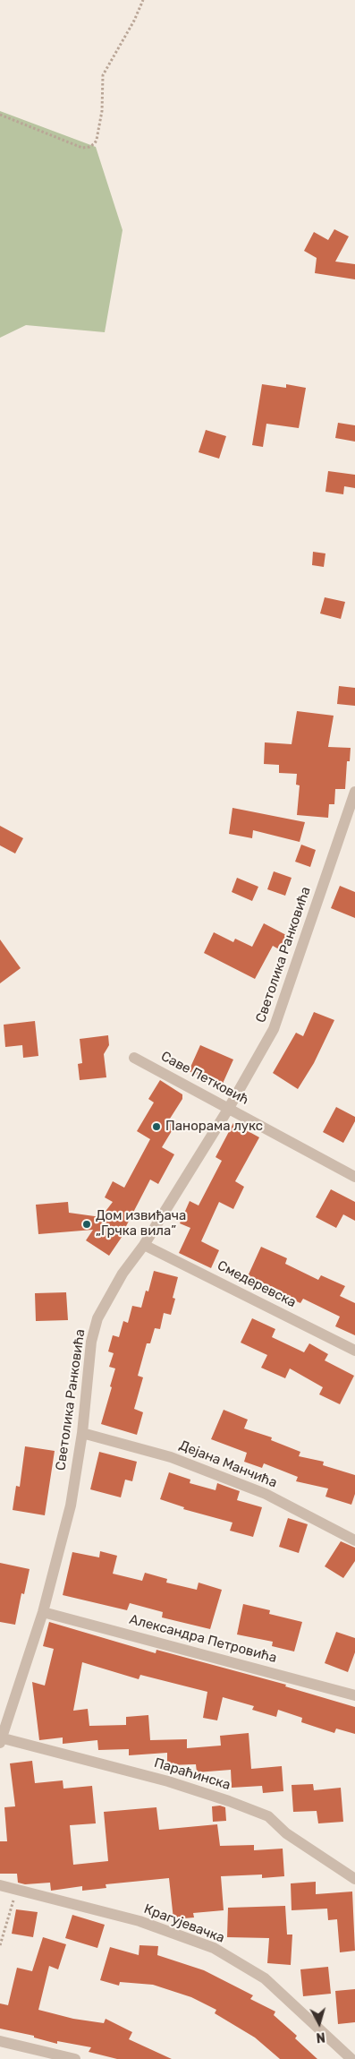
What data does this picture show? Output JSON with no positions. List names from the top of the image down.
{
  "streets": {
    "street": [
      "Светолика Ранковића",
      "Саве Петковић",
      "Смедеревска",
      "Дејана Манчића",
      "Александра Петровића",
      "Параћинска",
      "Крагујевачка"
    ]
  },
  "crossings": [
    ["Светолика Ранковића", "Саве Петковић"],
    ["Светолика Ранковића", "Смедеревска"],
    ["Светолика Ранковића", "Дејана Манчића"],
    ["Светолика Ранковића", "Александра Петровића"],
    ["Светолика Ранковића", "Параћинска"]
  ],
  "places": ["Панорама лукс", "Дом извиђача „Грчка вила”"],
  "north": "bottom"
}
